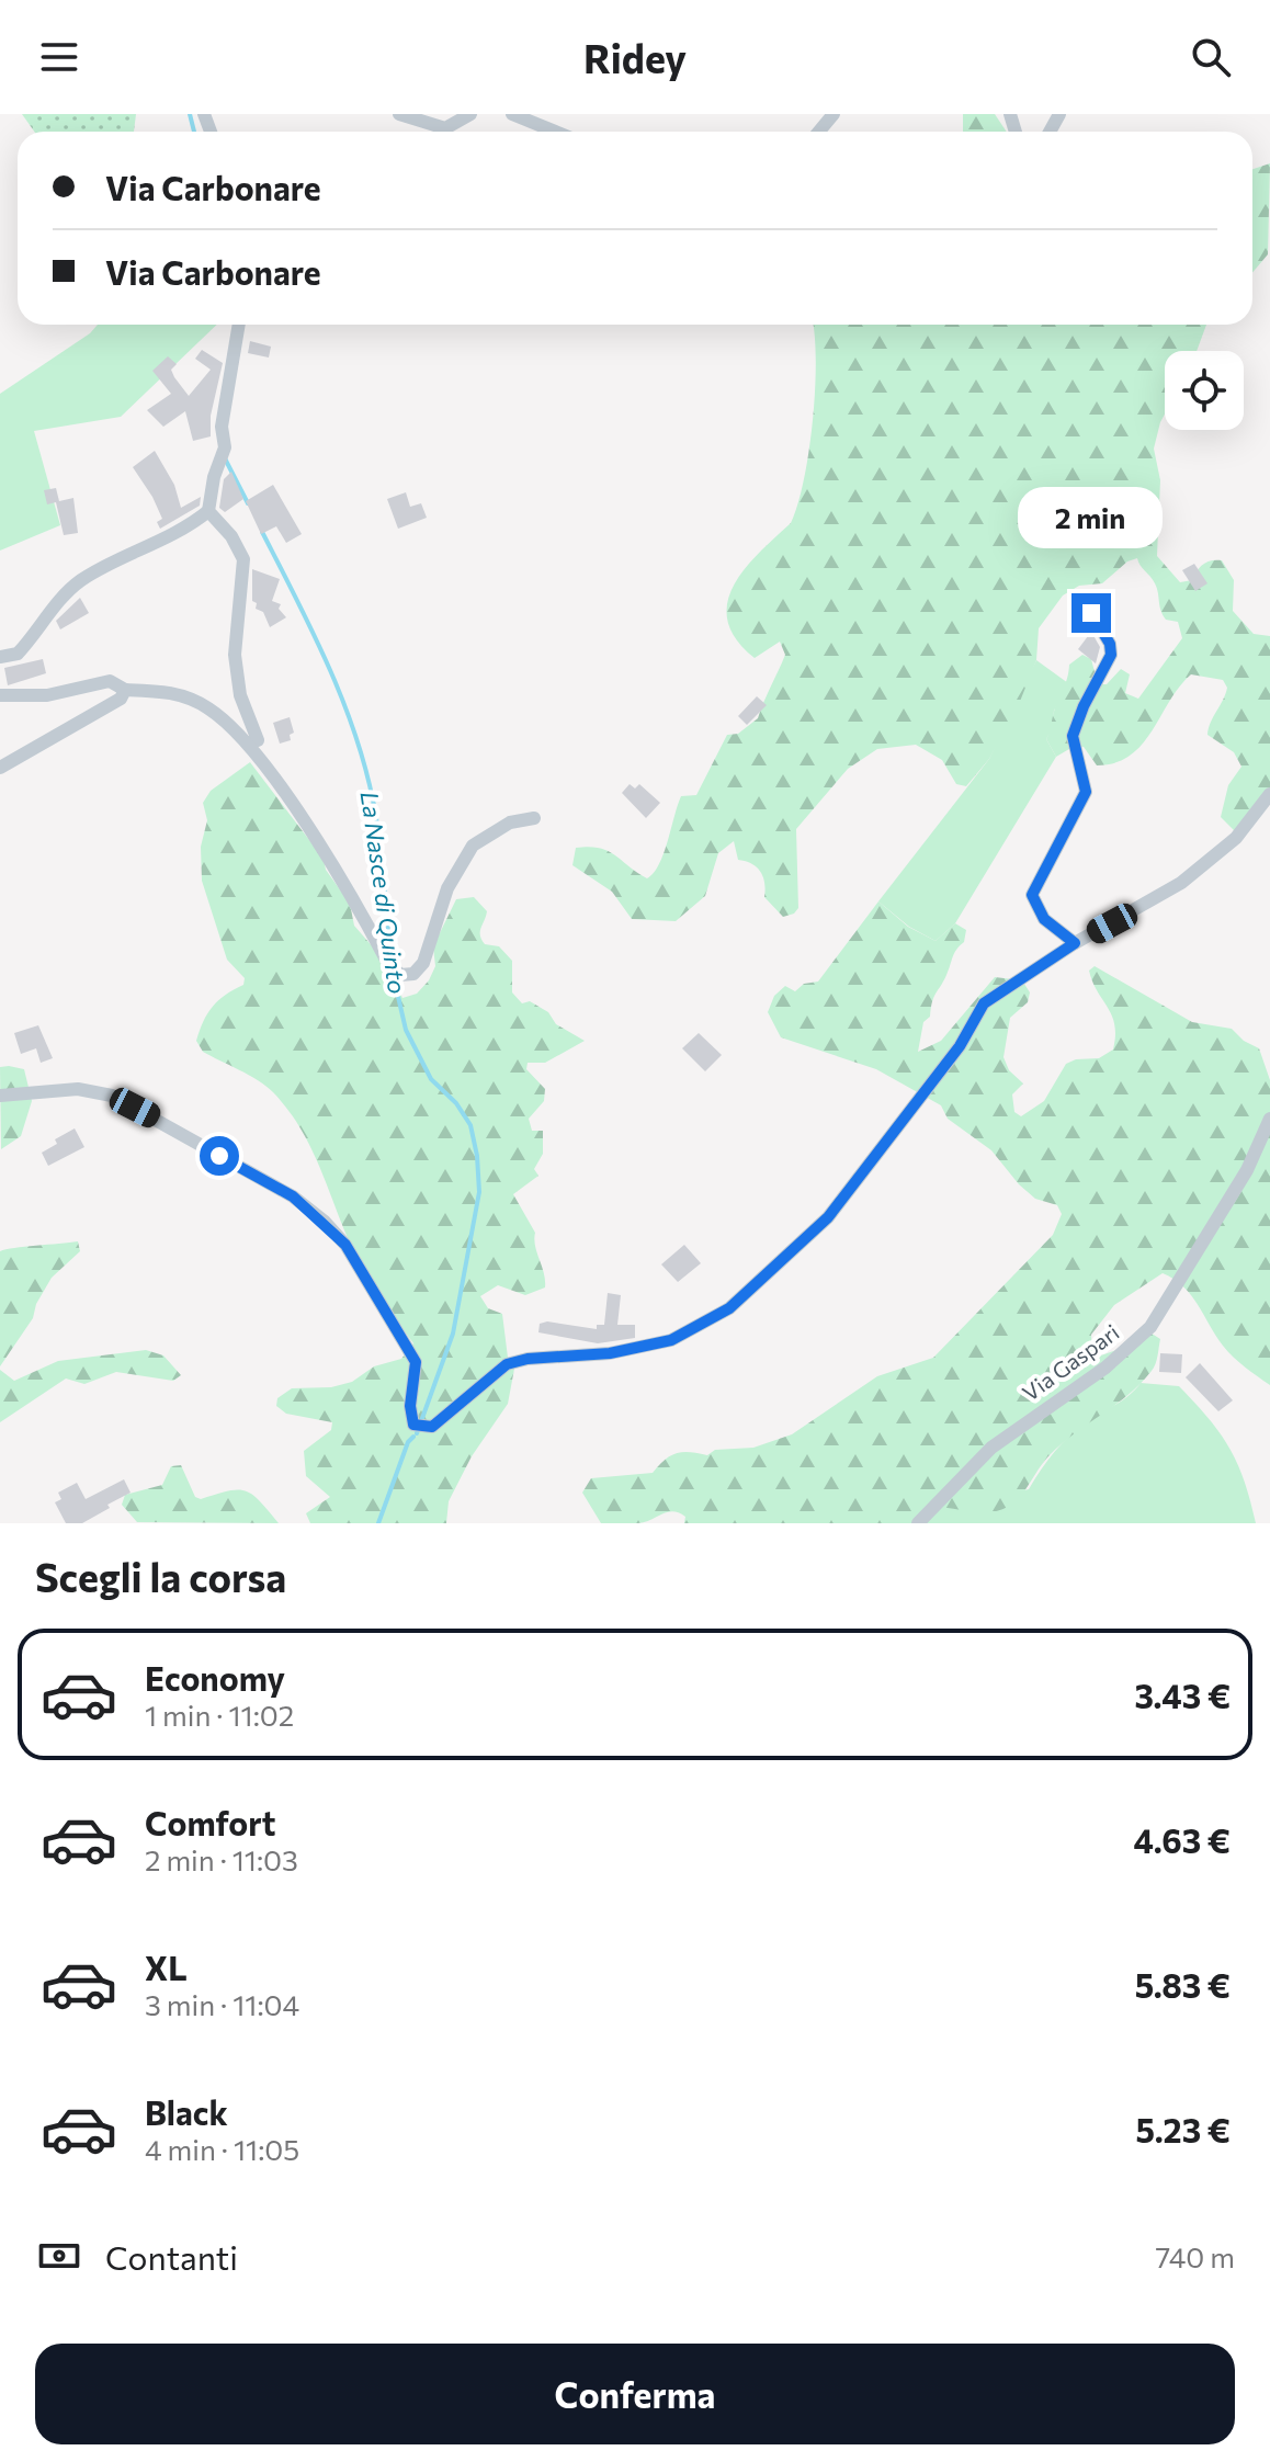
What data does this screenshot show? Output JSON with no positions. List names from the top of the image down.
{
  "streets": {
    "street": ["Via Gaspari"]
  },
  "water": ["La Nasce di Quinto"],
  "page": {
    "header": "Ridey",
    "banner": ["Via Carbonare", "Via Carbonare"],
    "bubble": "2 min",
    "heading": "Scegli la corsa",
    "list": [
      {
        "name": "Economy",
        "note": "1 min · 11:02",
        "value": "3.43 €"
      },
      {
        "name": "Comfort",
        "note": "2 min · 11:03",
        "value": "4.63 €"
      },
      {
        "name": "XL",
        "note": "3 min · 11:04",
        "value": "5.83 €"
      },
      {
        "name": "Black",
        "note": "4 min · 11:05",
        "value": "5.23 €"
      }
    ],
    "pay": ["Contanti", "740 m"],
    "buttons": "Conferma"
  }
}
